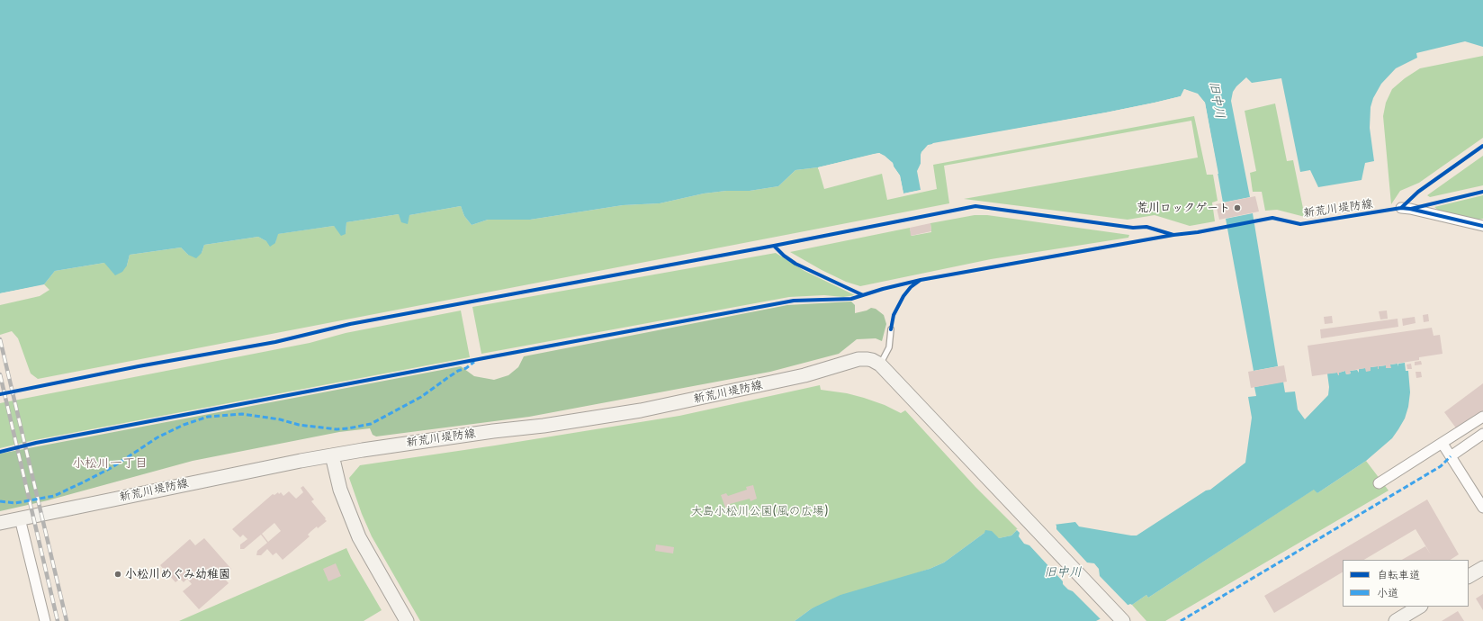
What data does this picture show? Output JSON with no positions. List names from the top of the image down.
{
  "streets": {
    "street": ["新荒川堤防線"]
  },
  "districts": ["小松川一丁目"],
  "water": ["旧中川"],
  "parks": ["大島小松川公園(風の広場)"],
  "places": ["荒川ロックゲート", "小松川めぐみ幼稚園"],
  "legend": ["自転車道", "小道"]
}
